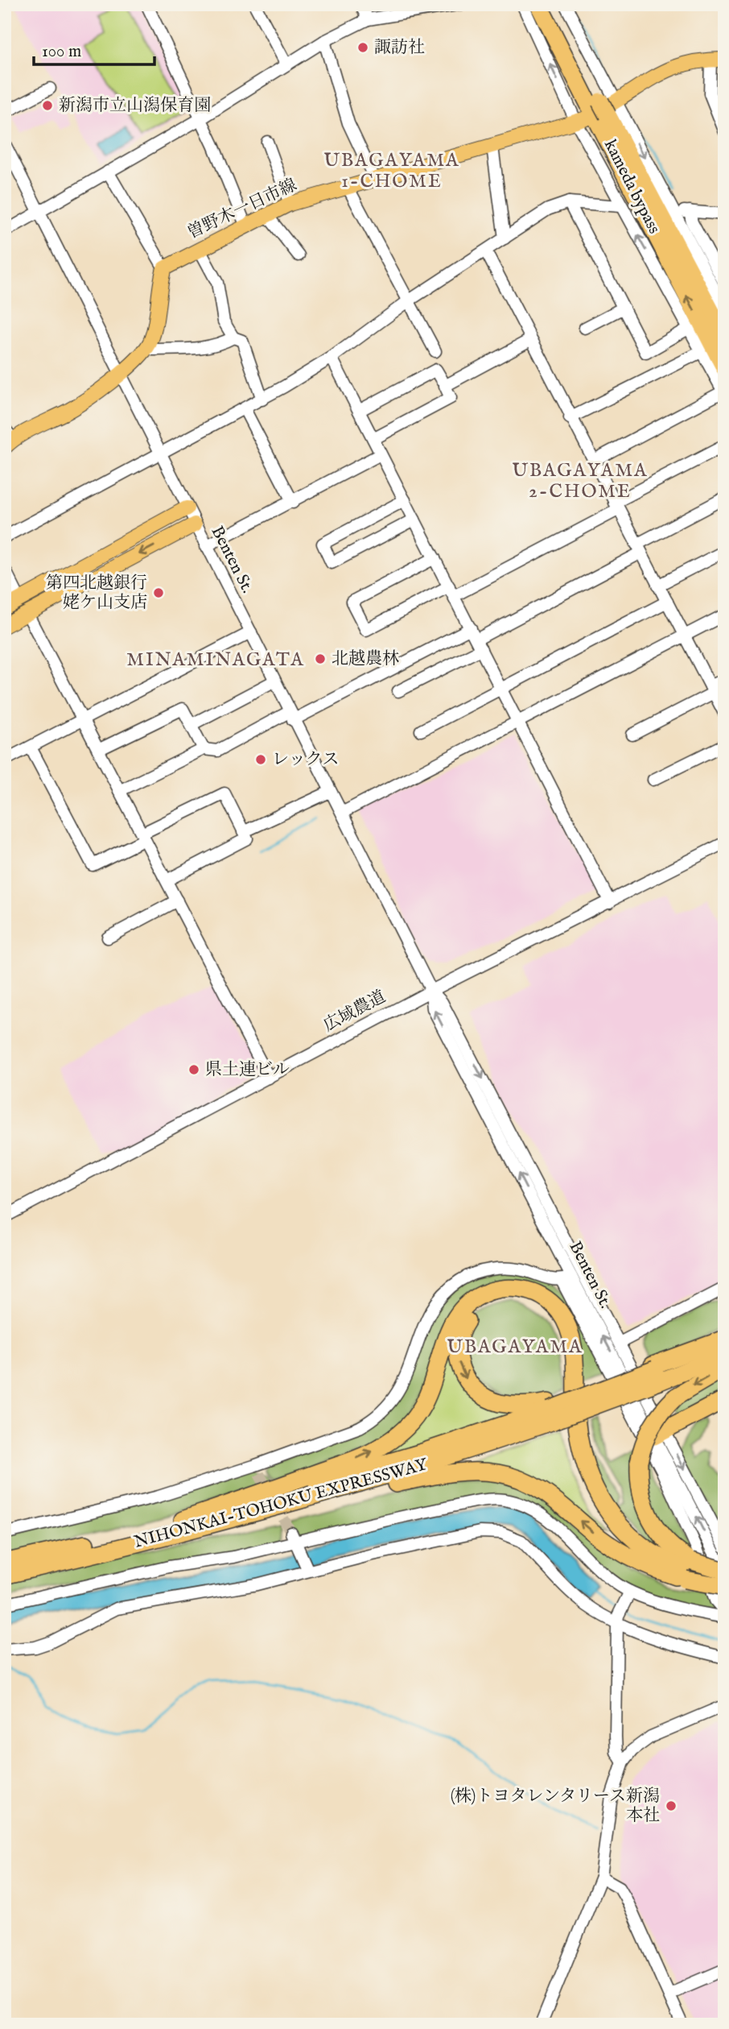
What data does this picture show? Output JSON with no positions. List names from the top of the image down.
{
  "streets": {
    "highway": ["kameda bypass", "NIHONKAI-TOHOKU EXPRESSWAY"],
    "main road": ["曽野木一日市線"],
    "street": ["Benten St.", "広域農道"]
  },
  "crossings": [
    ["kameda bypass", "曽野木一日市線"],
    ["Benten St.", "広域農道"]
  ],
  "districts": [
    "UBAGAYAMA 1-CHOME",
    "UBAGAYAMA 2-CHOME",
    "MINAMINAGATA",
    "UBAGAYAMA"
  ],
  "places": [
    "諏訪社",
    "新潟市立山潟保育園",
    "第四北越銀行 姥ケ山支店",
    "北越農林",
    "レックス",
    "県土連ビル",
    "(株)トヨタレンタリース新潟 本社"
  ],
  "scale_bar": "100 m"
}
